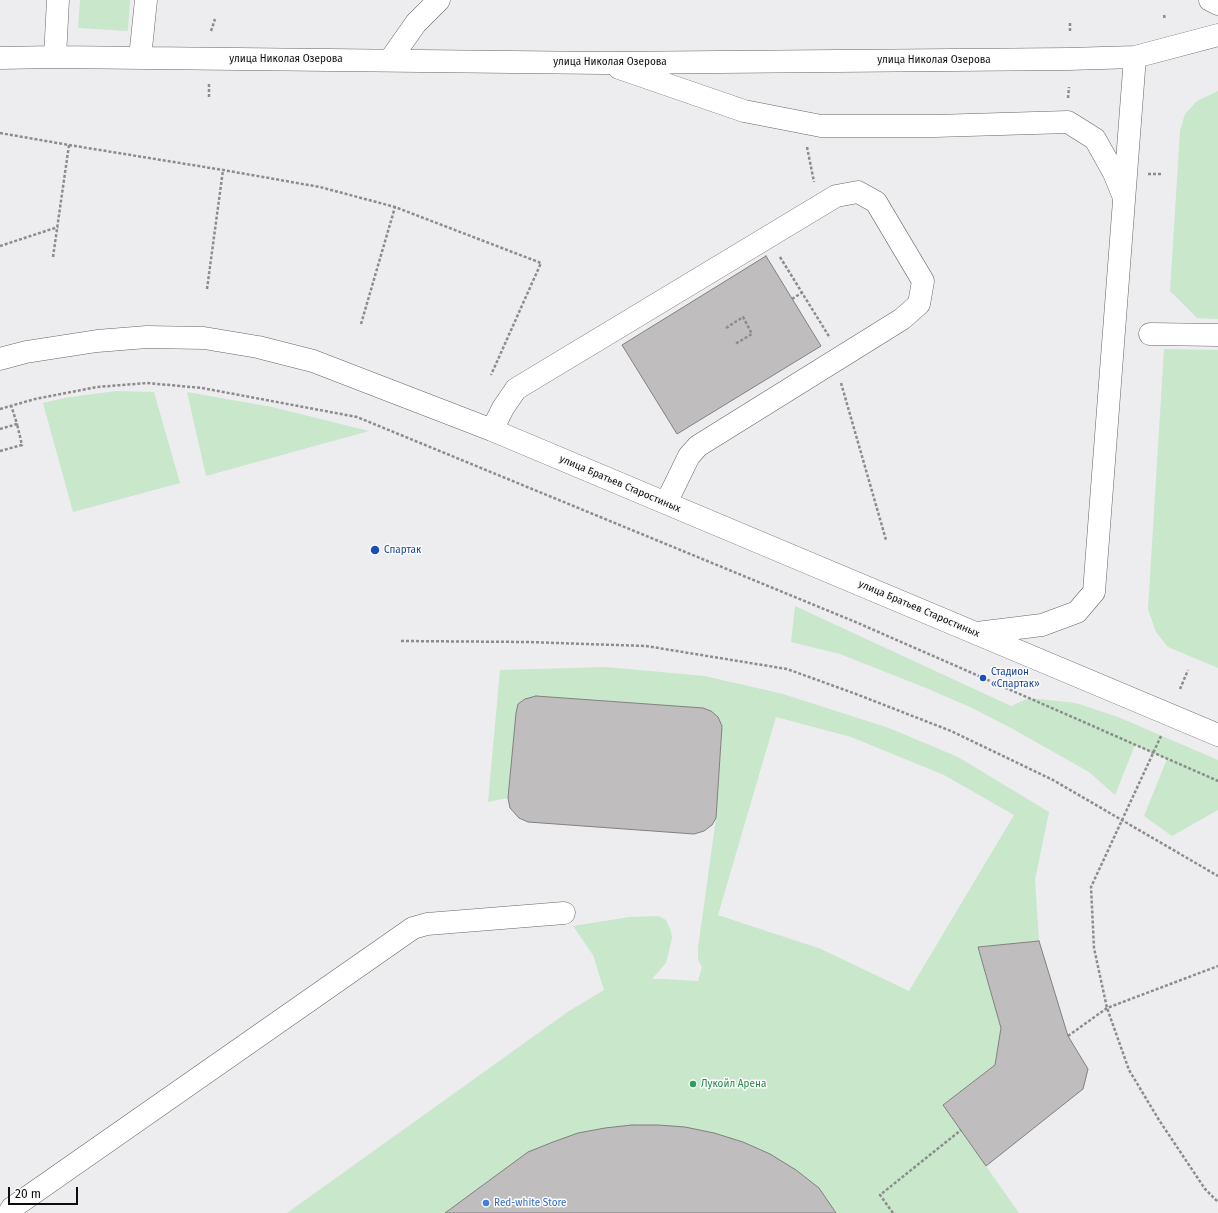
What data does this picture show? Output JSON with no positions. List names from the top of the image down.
{
  "streets": {
    "street": ["улица Николая Озерова", "улица Братьев Старостиных"]
  },
  "places": [
    "Спартак",
    "Стадион «Спартак»",
    "Лукойл Арена",
    "Red-white Store"
  ],
  "scale_bar": "20 m"
}
